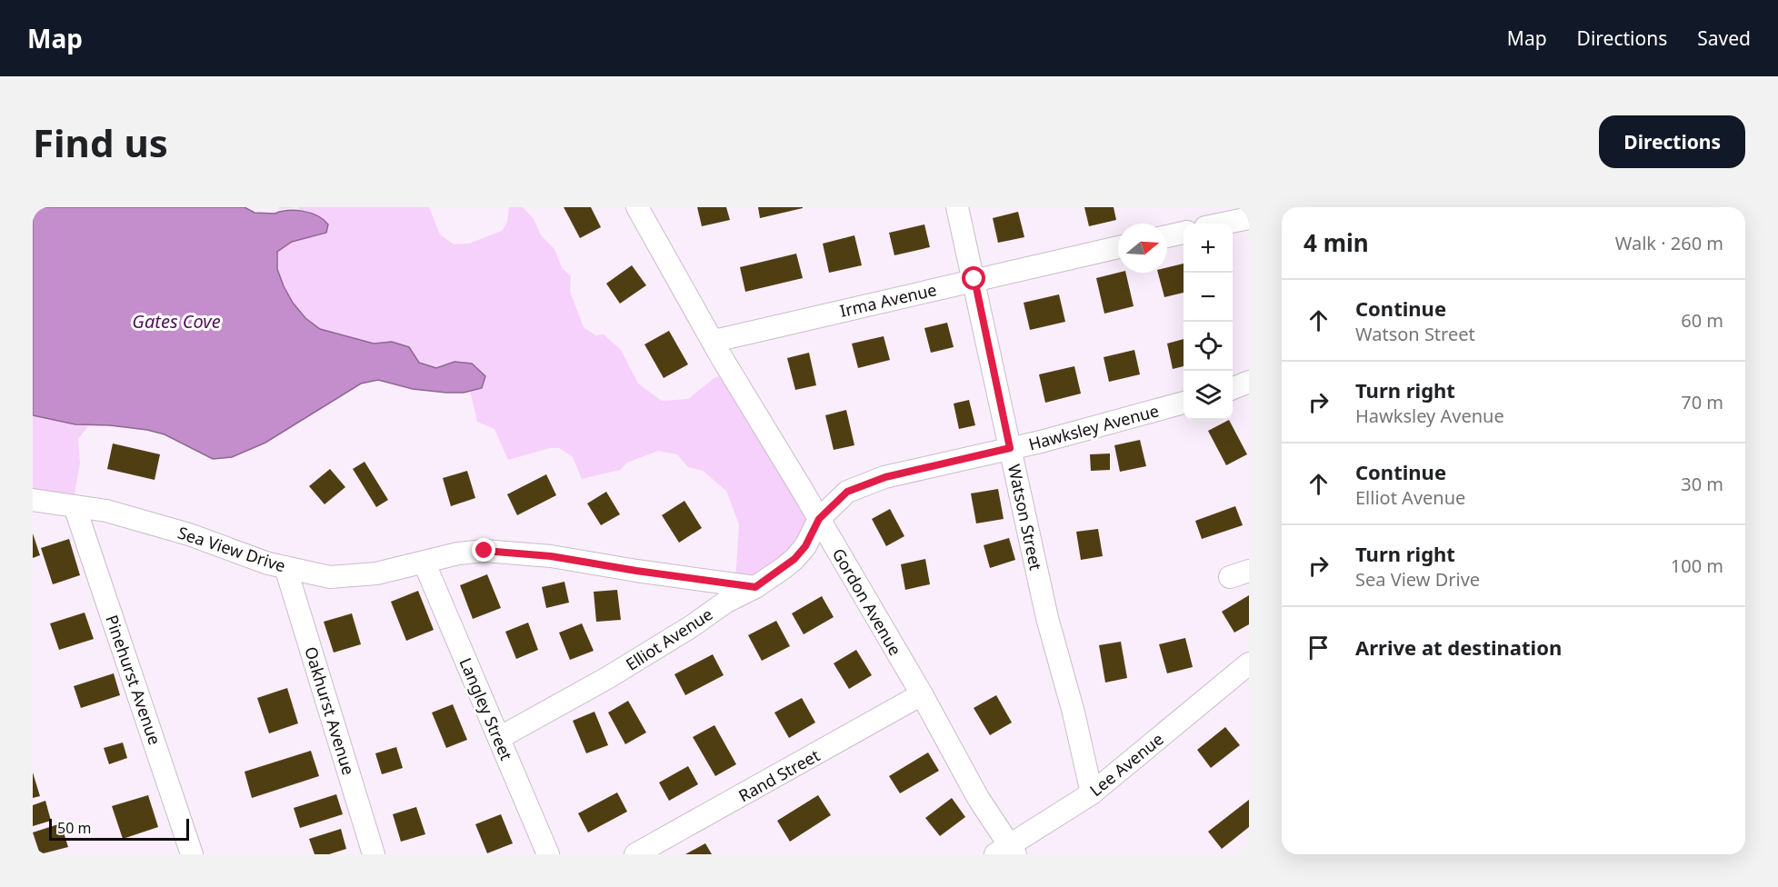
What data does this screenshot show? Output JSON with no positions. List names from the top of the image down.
{
  "streets": {
    "street": [
      "Irma Avenue",
      "Hawksley Avenue",
      "Watson Street",
      "Sea View Drive",
      "Gordon Avenue",
      "Elliot Avenue",
      "Pinehurst Avenue",
      "Langley Street",
      "Oakhurst Avenue",
      "Lee Avenue",
      "Rand Street"
    ]
  },
  "crossings": [
    ["Irma Avenue", "Watson Street"],
    ["Irma Avenue", "Gordon Avenue"],
    ["Hawksley Avenue", "Watson Street"],
    ["Hawksley Avenue", "Gordon Avenue"],
    ["Hawksley Avenue", "Elliot Avenue"],
    ["Watson Street", "Lee Avenue"],
    ["Sea View Drive", "Elliot Avenue"],
    ["Sea View Drive", "Pinehurst Avenue"],
    ["Sea View Drive", "Langley Street"],
    ["Sea View Drive", "Oakhurst Avenue"],
    ["Gordon Avenue", "Elliot Avenue"],
    ["Gordon Avenue", "Lee Avenue"],
    ["Gordon Avenue", "Rand Street"],
    ["Elliot Avenue", "Langley Street"]
  ],
  "water": ["Gates Cove"],
  "scale_bar": "50 m",
  "north": "right",
  "page": {
    "header": "Map",
    "nav": ["Map", "Directions", "Saved"],
    "buttons": "Directions",
    "title": "Find us",
    "heading": ["4 min", "Walk · 260 m"],
    "map_buttons": ["+", "−"],
    "list": [
      ["Continue", "Watson Street", "60 m"],
      ["Turn right", "Hawksley Avenue", "70 m"],
      ["Continue", "Elliot Avenue", "30 m"],
      ["Turn right", "Sea View Drive", "100 m"],
      "Arrive at destination"
    ],
    "scale": "50 m"
  }
}
